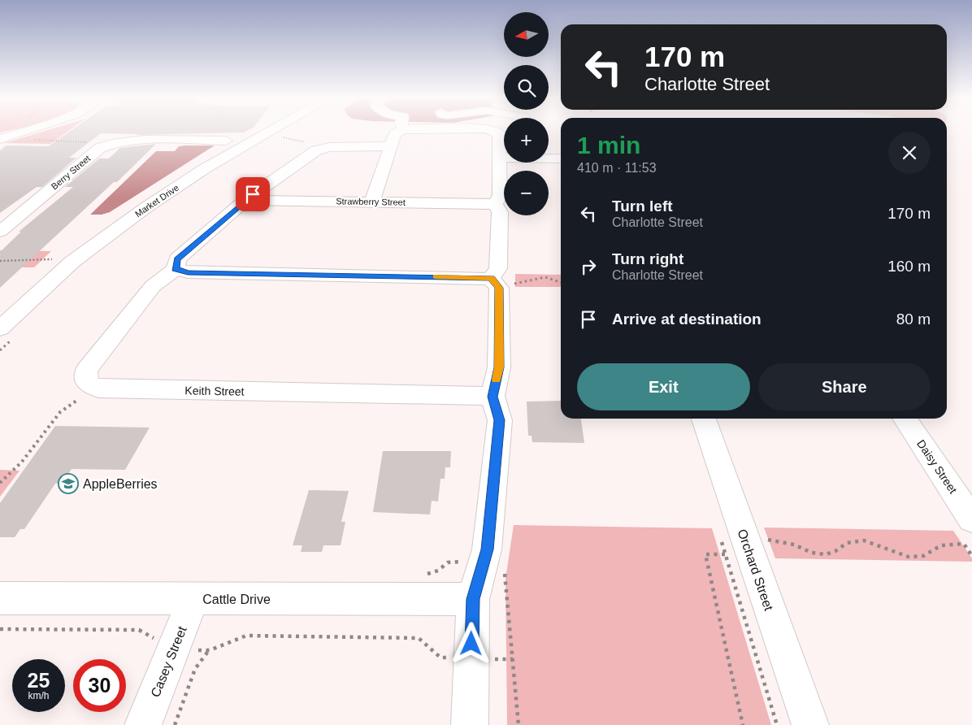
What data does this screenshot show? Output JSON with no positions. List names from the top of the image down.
{
  "streets": {
    "street": [
      "Berry Street",
      "Market Drive",
      "Strawberry Street",
      "Keith Street",
      "Daisy Street",
      "Orchard Street",
      "Cattle Drive",
      "Casey Street"
    ]
  },
  "crossings": [
    ["Cattle Drive", "Casey Street"]
  ],
  "places": {
    "school or university": ["AppleBerries"]
  },
  "north": "left",
  "page": {
    "map_buttons": ["+", "−"],
    "turn": ["170 m", "Charlotte Street"],
    "heading": ["1 min", "410 m · 11:53"],
    "list": [
      {
        "name": "Turn left",
        "note": "Charlotte Street",
        "value": "170 m"
      },
      {
        "name": "Turn right",
        "note": "Charlotte Street",
        "value": "160 m"
      },
      {
        "name": "Arrive at destination",
        "value": "80 m"
      }
    ],
    "buttons": ["Exit", "Share"],
    "speed": "25 km/h",
    "limit": "30"
  }
}
